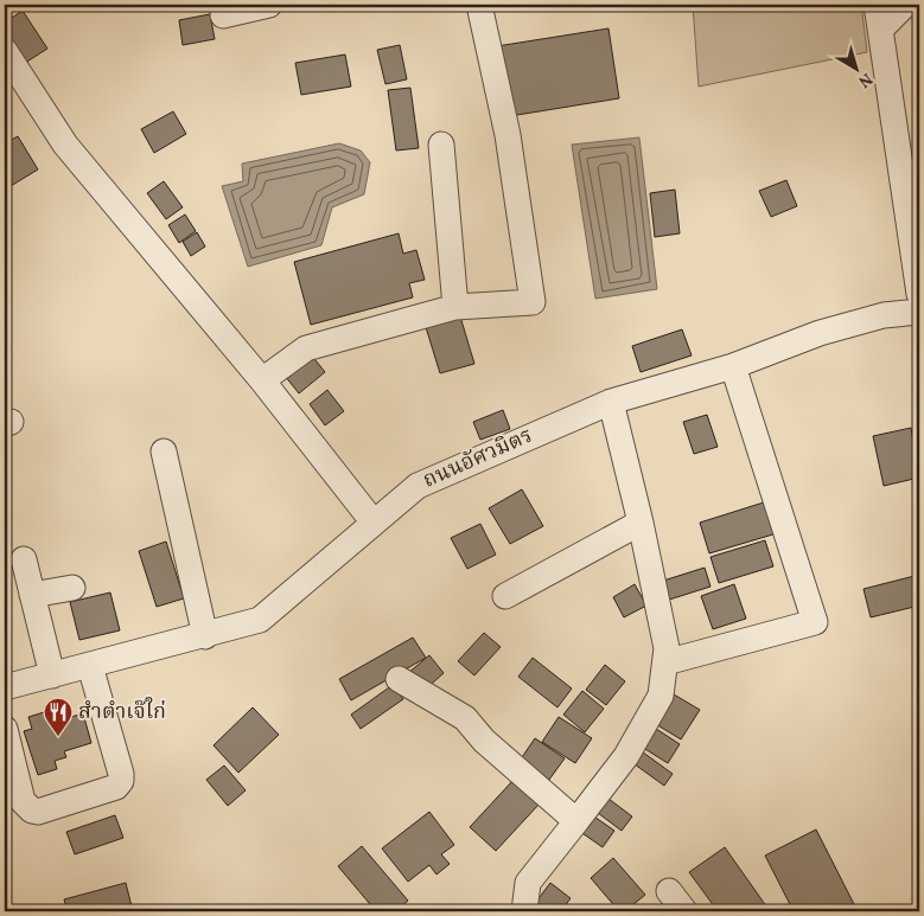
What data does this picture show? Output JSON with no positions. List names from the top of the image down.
{
  "streets": {
    "street": ["ถนนอัศวมิตร"]
  },
  "places": {
    "restaurant": ["สำตำเจ๊ใก่"]
  },
  "north": "bottom right"
}
